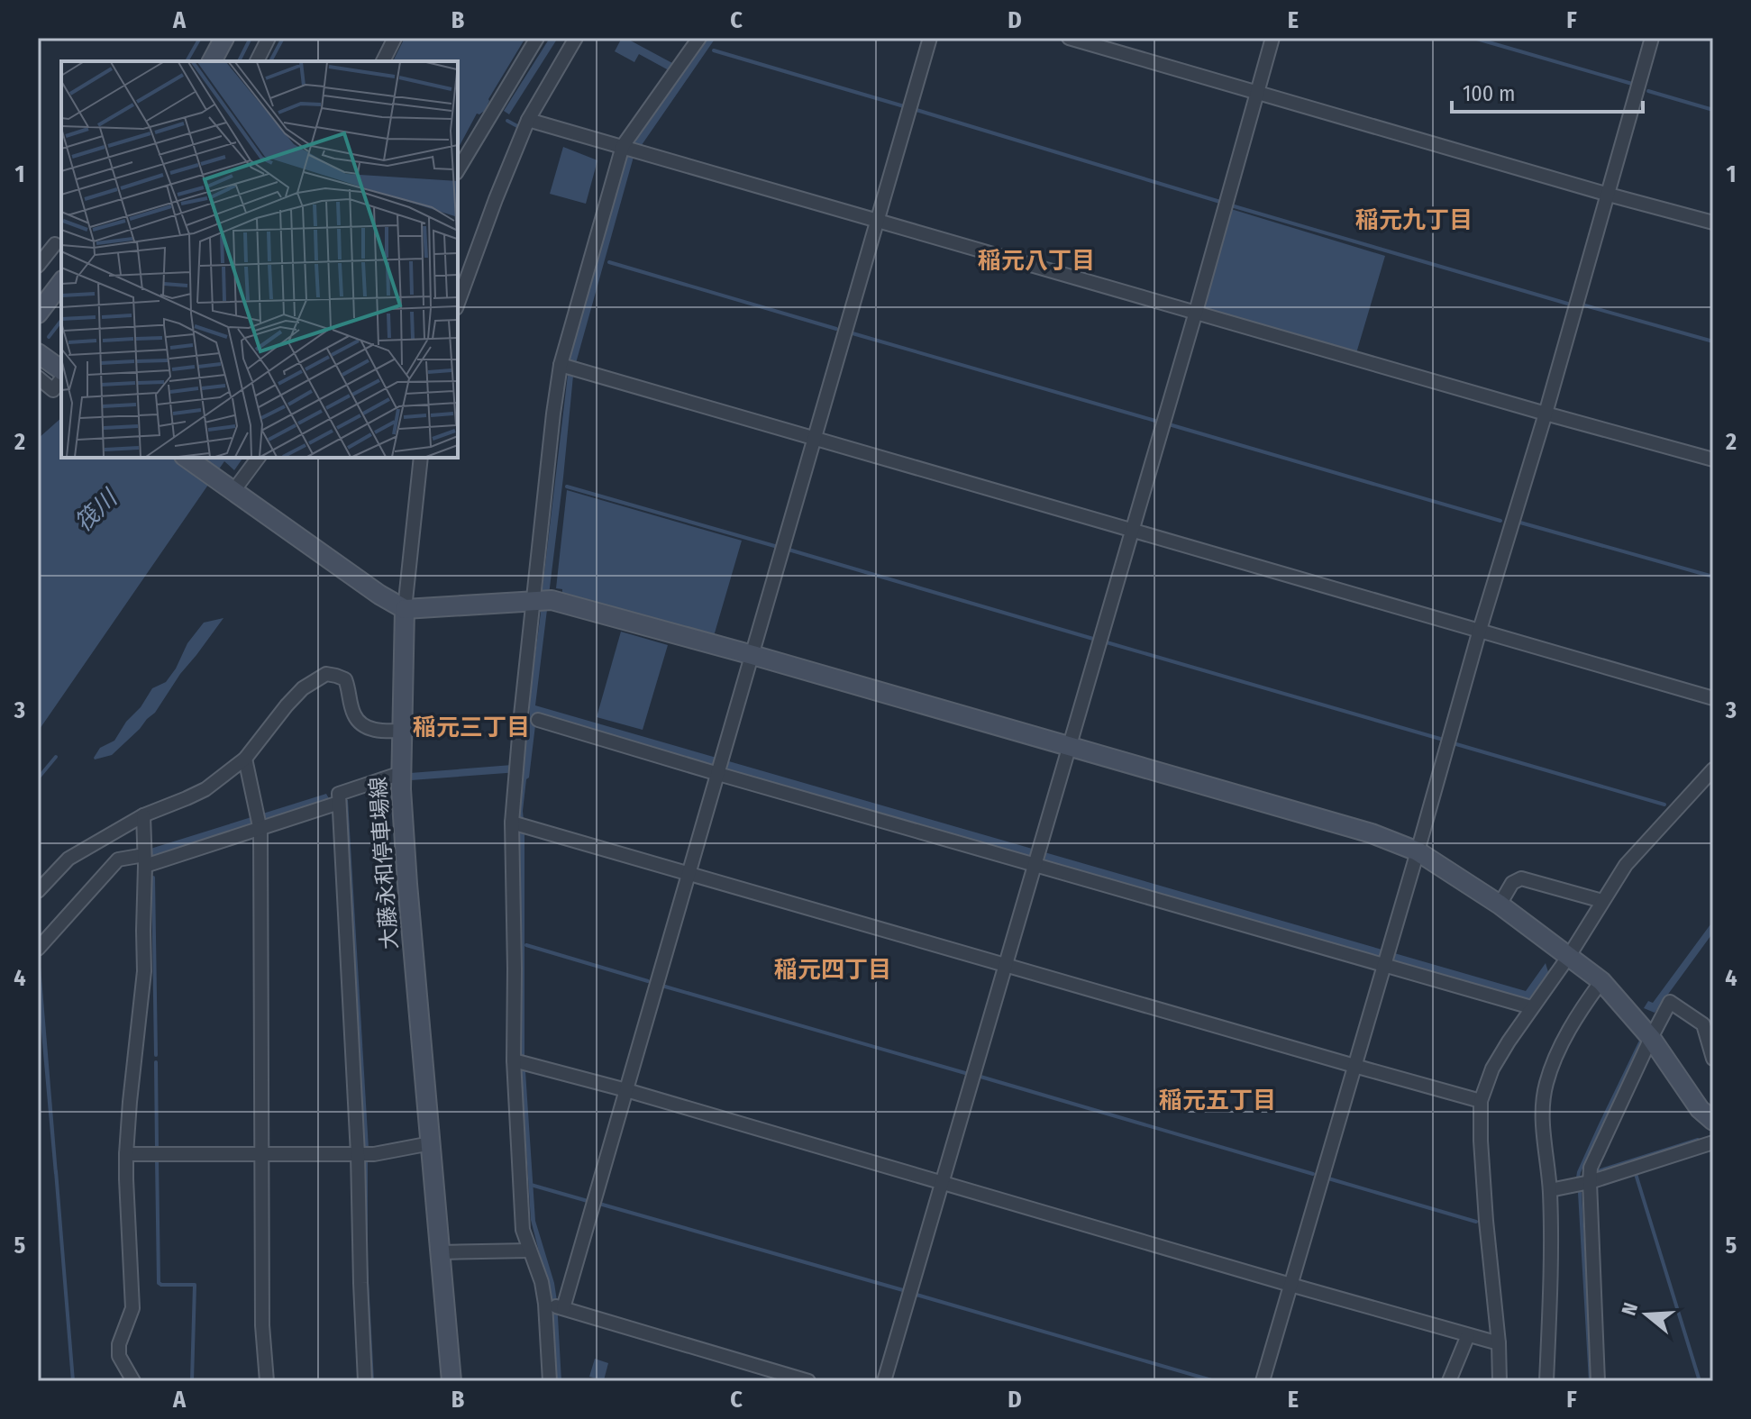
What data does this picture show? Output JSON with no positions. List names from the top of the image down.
{
  "streets": {
    "street": ["大藤永和停車場線"]
  },
  "districts": [
    "稲元九丁目",
    "稲元八丁目",
    "稲元三丁目",
    "稲元四丁目",
    "稲元五丁目"
  ],
  "water": ["筏川"],
  "scale_bar": "100 m",
  "north": "left",
  "grid": {
    "columns": [
      "A",
      "B",
      "C",
      "D",
      "E",
      "F"
    ],
    "rows": [
      "1",
      "2",
      "3",
      "4",
      "5"
    ]
  }
}
